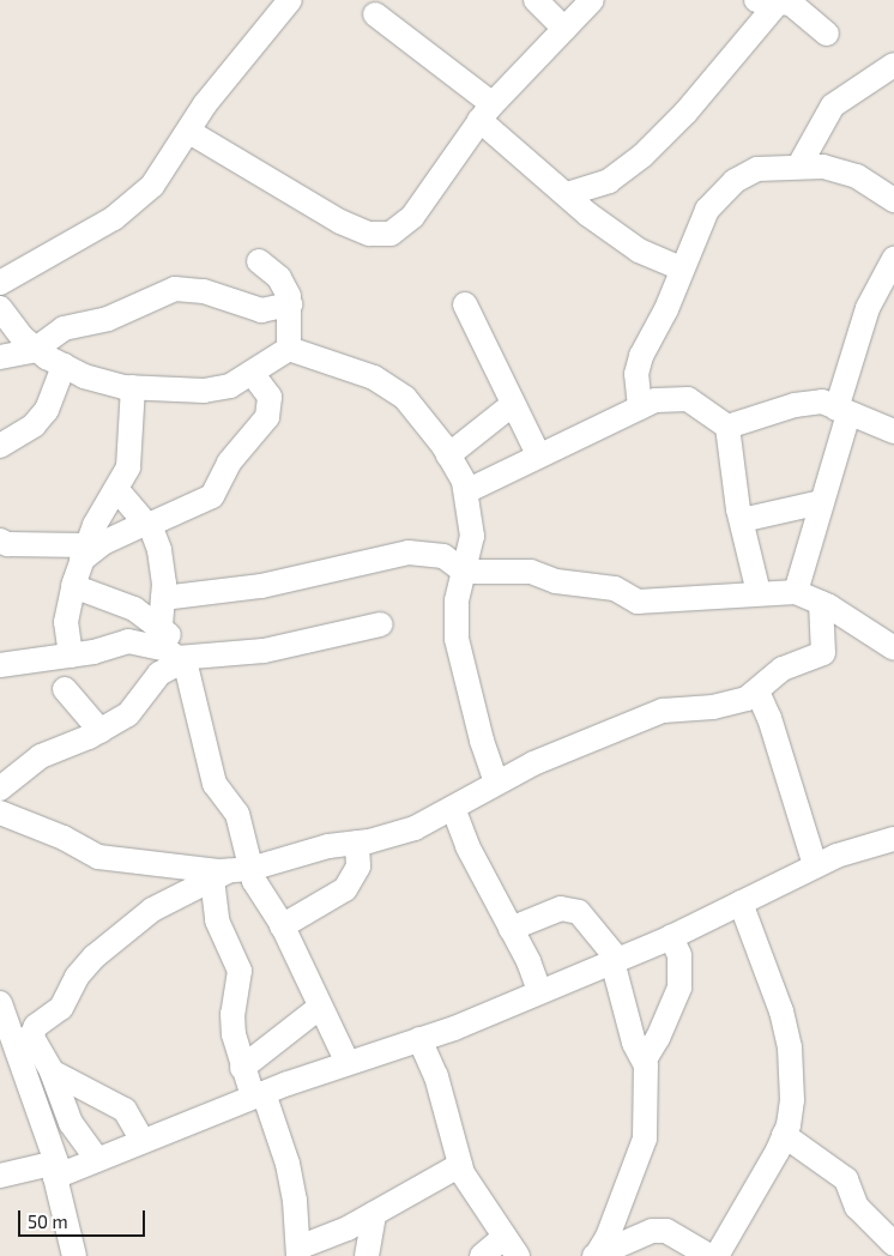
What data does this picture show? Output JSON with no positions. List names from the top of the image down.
{
  "scale_bar": "50 m"
}
